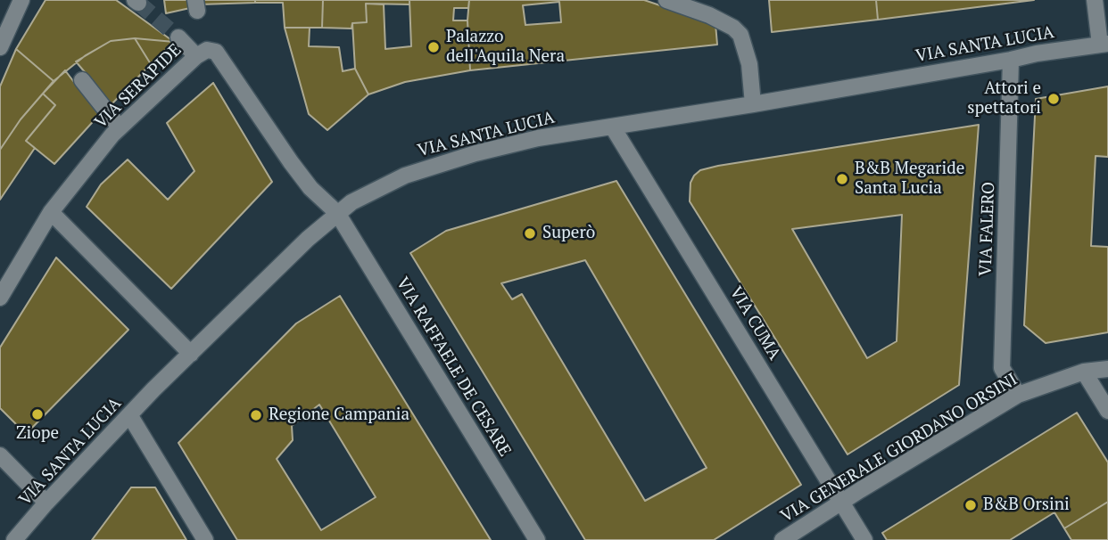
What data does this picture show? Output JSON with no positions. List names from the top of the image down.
{
  "streets": {
    "street": [
      "VIA SANTA LUCIA",
      "VIA SERAPIDE",
      "VIA FALERO",
      "VIA CUMA",
      "VIA RAFFAELE DE CESARE",
      "VIA GENERALE GIORDANO ORSINI"
    ]
  },
  "crossings": [
    ["VIA SANTA LUCIA", "VIA SERAPIDE"],
    ["VIA SANTA LUCIA", "VIA FALERO"],
    ["VIA SANTA LUCIA", "VIA CUMA"],
    ["VIA SANTA LUCIA", "VIA RAFFAELE DE CESARE"],
    ["VIA SERAPIDE", "VIA RAFFAELE DE CESARE"],
    ["VIA FALERO", "VIA GENERALE GIORDANO ORSINI"],
    ["VIA CUMA", "VIA GENERALE GIORDANO ORSINI"]
  ],
  "places": [
    "Palazzo dell'Aquila Nera",
    "Attori e spettatori",
    "B&B Megaride Santa Lucia",
    "Superò",
    "Ziope",
    "Regione Campania",
    "B&B Orsini"
  ]
}
